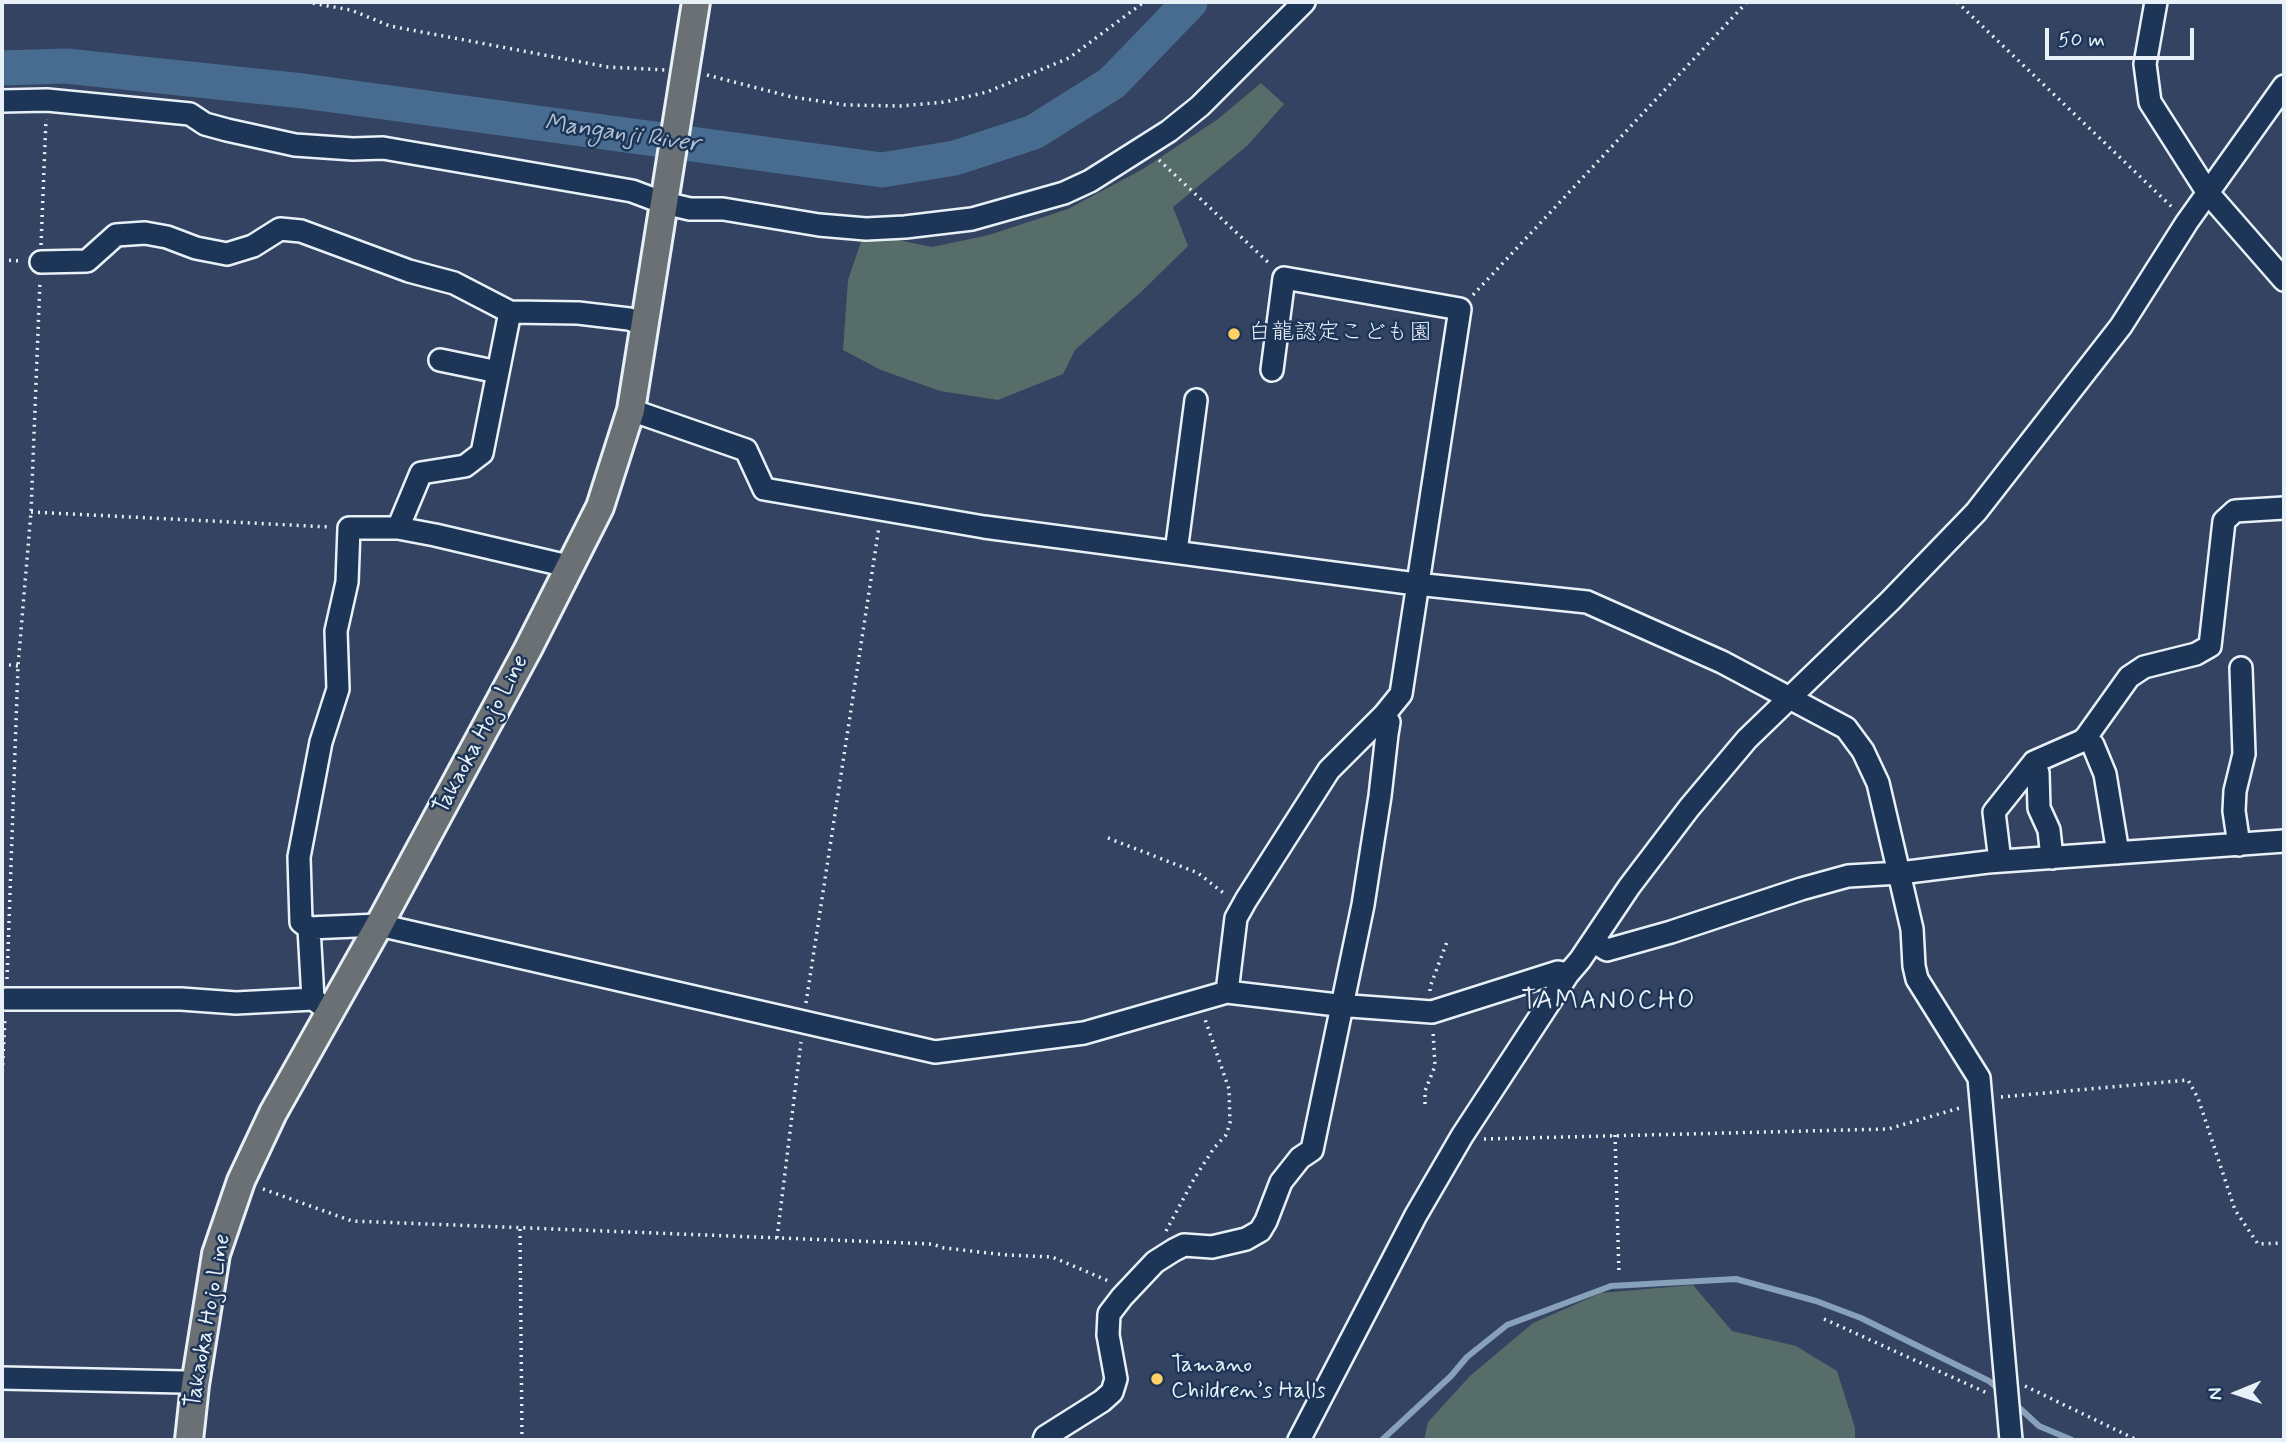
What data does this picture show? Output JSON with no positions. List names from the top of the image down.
{
  "streets": {
    "main road": ["Takaoka Hojo Line"]
  },
  "districts": ["TAMANOCHO"],
  "water": ["Manganji River"],
  "places": ["白龍認定こども園", "Tamano Children’s Halls"],
  "scale_bar": "50 m",
  "north": "left"
}
